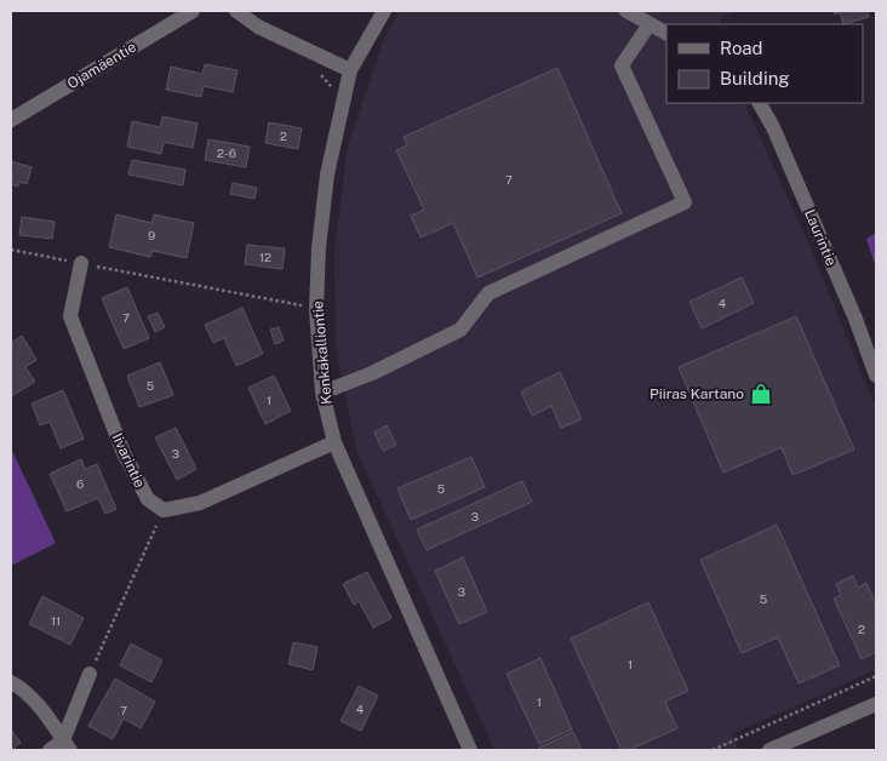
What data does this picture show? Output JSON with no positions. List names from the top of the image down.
{
  "streets": {
    "street": [
      "Ojamäentie",
      "Laurintie",
      "Kenkäkalliontie",
      "Iivarintie"
    ]
  },
  "places": {
    "shop": ["Piiras Kartano"]
  },
  "house_numbers": [
    "2",
    "2-6",
    "7",
    "9",
    "12",
    "4",
    "7",
    "5",
    "1",
    "3",
    "6",
    "5",
    "3",
    "3",
    "5",
    "11",
    "2",
    "1",
    "1",
    "4",
    "7"
  ],
  "legend": ["Road", "Building"]
}
